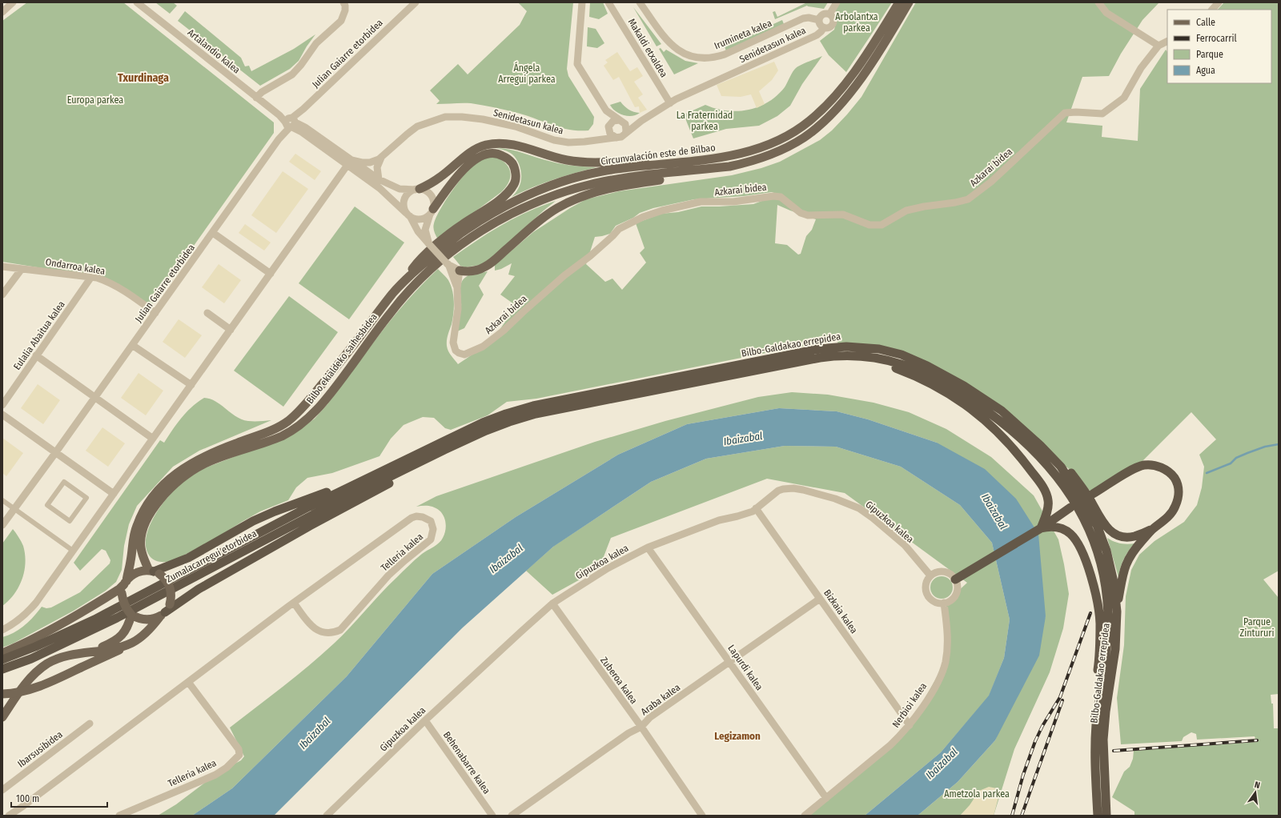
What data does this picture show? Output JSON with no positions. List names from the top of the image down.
{
  "streets": {
    "highway": ["Bilbo-Galdakao errepidea", "Zumalacarregui etorbidea"],
    "main road": ["Circunvalación este de Bilbao", "Bilbo ekialdeko saihesbidea"],
    "street": [
      "Irumineta kalea",
      "Senidetasun kalea",
      "Makaldi etxaldea",
      "Artalandio kalea",
      "Julian Gaiarre etorbidea",
      "Azkarai bidea",
      "Ondarroa kalea",
      "Eulalia Abaitua kalea",
      "Gipuzkoa kalea",
      "Telleria kalea",
      "Bizkaia kalea",
      "Lapurdi kalea",
      "Zuberoa kalea",
      "Araba kalea",
      "Nerbioi kalea",
      "Ibarsusibidea",
      "Behenabarre kalea"
    ]
  },
  "crossings": [
    ["Irumineta kalea", "Senidetasun kalea"],
    ["Senidetasun kalea", "Makaldi etxaldea"],
    ["Artalandio kalea", "Julian Gaiarre etorbidea"],
    ["Julian Gaiarre etorbidea", "Ondarroa kalea"],
    ["Circunvalación este de Bilbao", "Bilbo ekialdeko saihesbidea"],
    ["Ondarroa kalea", "Eulalia Abaitua kalea"],
    ["Bilbo-Galdakao errepidea", "Zumalacarregui etorbidea"],
    ["Gipuzkoa kalea", "Bizkaia kalea"],
    ["Gipuzkoa kalea", "Lapurdi kalea"],
    ["Gipuzkoa kalea", "Zuberoa kalea"],
    ["Gipuzkoa kalea", "Nerbioi kalea"],
    ["Gipuzkoa kalea", "Behenabarre kalea"],
    ["Bizkaia kalea", "Araba kalea"],
    ["Bizkaia kalea", "Nerbioi kalea"],
    ["Lapurdi kalea", "Araba kalea"],
    ["Lapurdi kalea", "Nerbioi kalea"],
    ["Zuberoa kalea", "Araba kalea"]
  ],
  "districts": ["Txurdinaga", "Legizamon"],
  "water": ["Ibaizabal"],
  "parks": [
    "Arbolantxa parkea",
    "Ángela Arregui parkea",
    "Europa parkea",
    "La Fraternidad parkea",
    "Parque Zintururi",
    "Ametzola parkea"
  ],
  "legend": [
    "Calle",
    "Ferrocarril",
    "Parque",
    "Agua"
  ],
  "scale_bar": "100 m",
  "north": "top"
}
